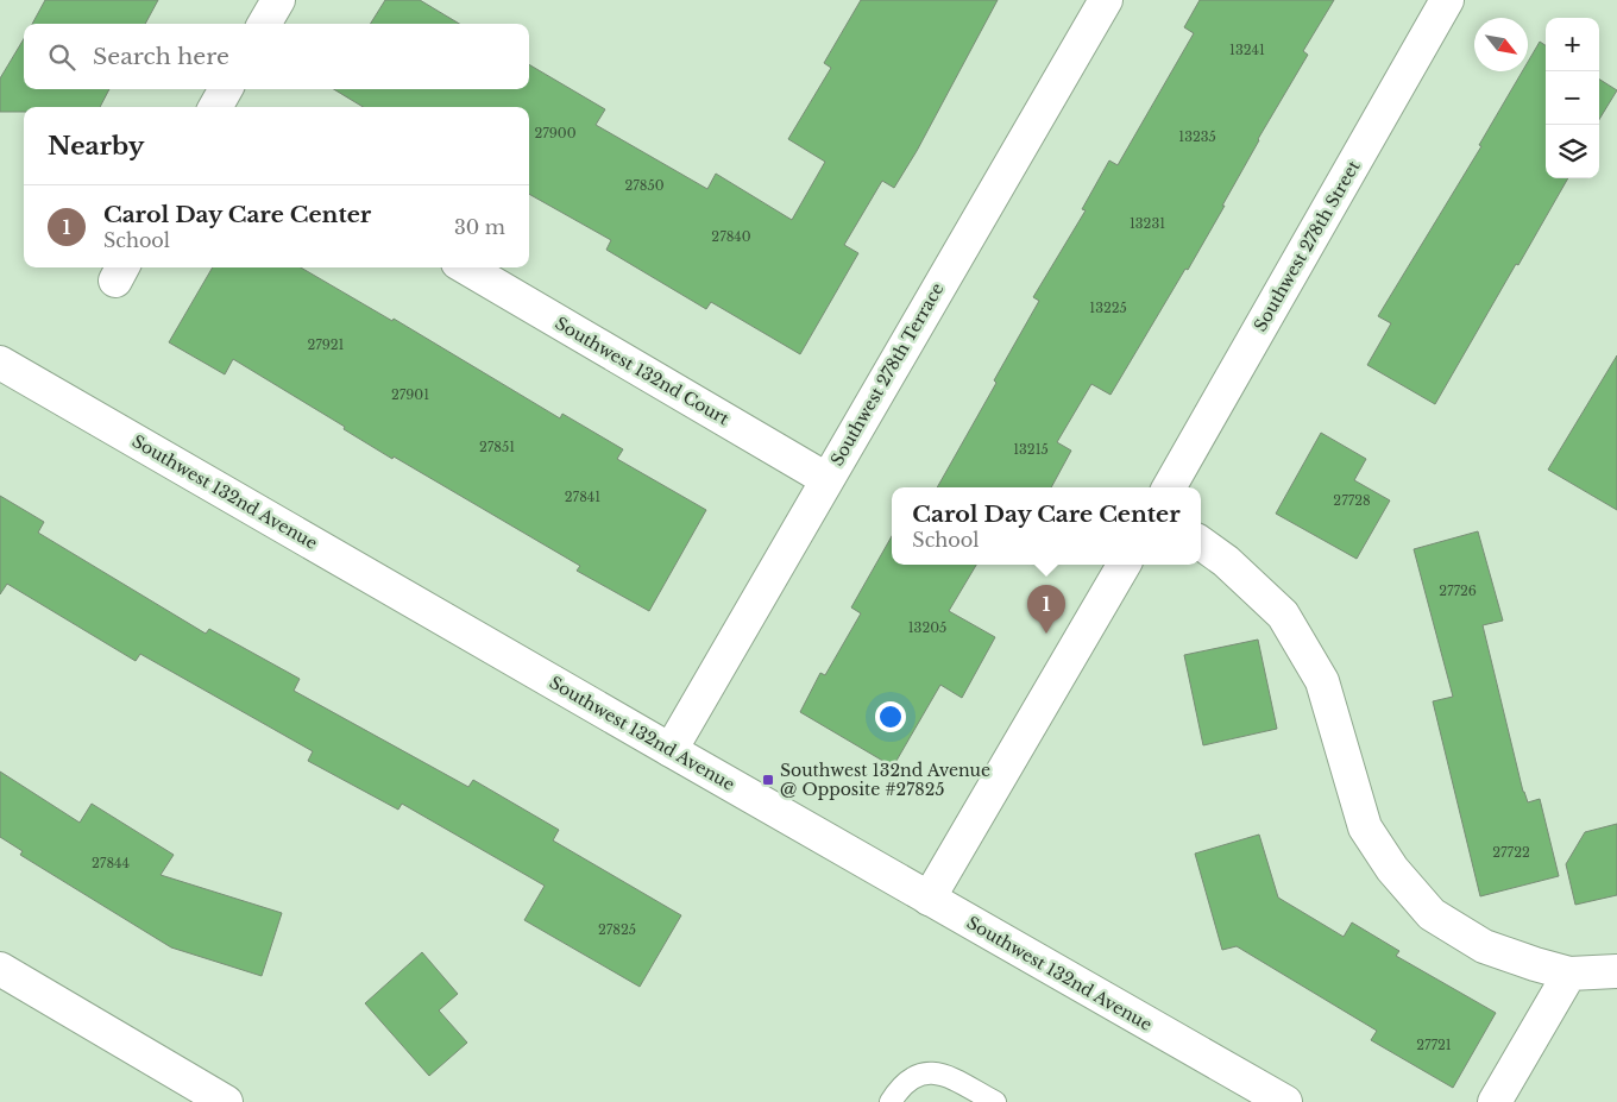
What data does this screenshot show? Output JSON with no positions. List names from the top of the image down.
{
  "streets": {
    "street": [
      "Southwest 278th Street",
      "Southwest 132nd Court",
      "Southwest 278th Terrace",
      "Southwest 132nd Avenue"
    ]
  },
  "crossings": [
    ["Southwest 132nd Court", "Southwest 278th Terrace"],
    ["Southwest 278th Terrace", "Southwest 132nd Avenue"]
  ],
  "places": {
    "transit": ["Southwest 132nd Avenue @ Opposite #27825"]
  },
  "house_numbers": [
    "13241",
    "27900",
    "13235",
    "27850",
    "13231",
    "27840",
    "13225",
    "27921",
    "27901",
    "27851",
    "13215",
    "27841",
    "27728",
    "27726",
    "13205",
    "27722",
    "27844",
    "27825",
    "27721"
  ],
  "north": "bottom right",
  "page": {
    "map_buttons": ["+", "−"],
    "search": "Search here",
    "heading": "Nearby",
    "list": [
      {
        "mark": "1",
        "name": "Carol Day Care Center",
        "note": "School",
        "value": "30 m"
      }
    ],
    "popup": ["Carol Day Care Center", "School"],
    "pins": "1"
  }
}
